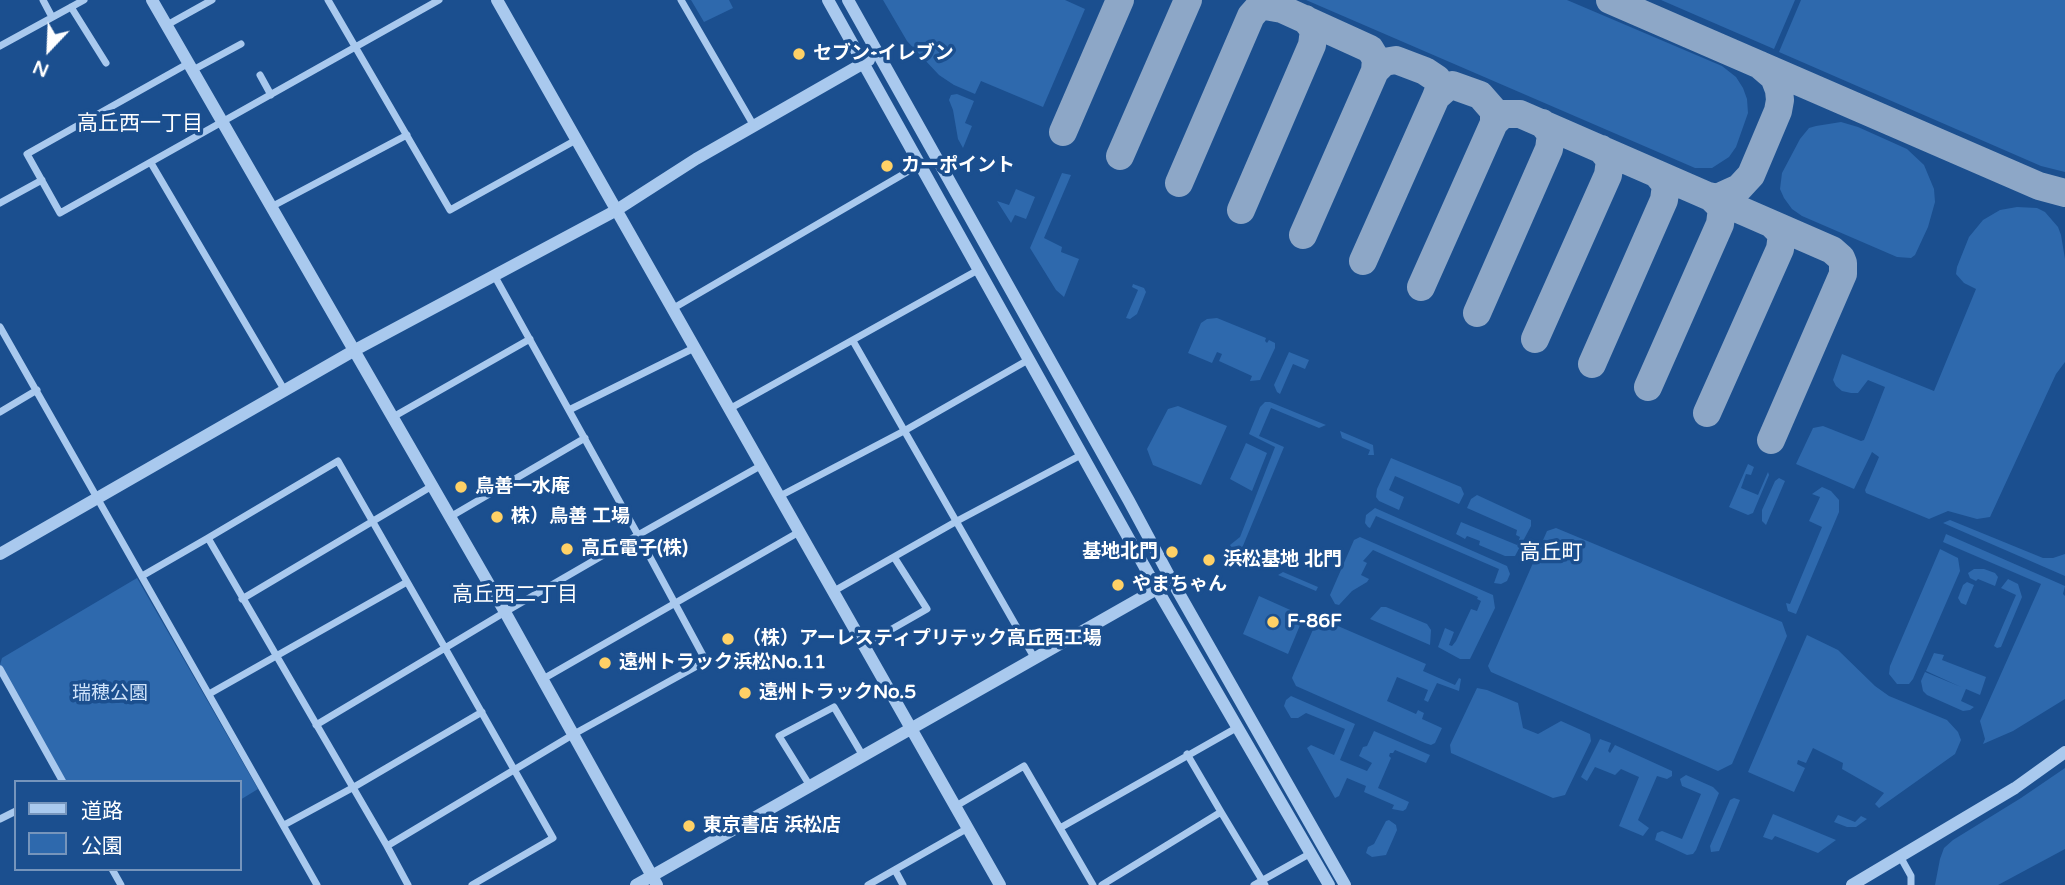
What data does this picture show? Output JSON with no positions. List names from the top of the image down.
{
  "districts": ["高丘西一丁目", "高丘町", "高丘西二丁目"],
  "parks": ["瑞穂公園"],
  "places": [
    "セブン-イレブン",
    "カーポイント",
    "鳥善一水庵",
    "株）鳥善 工場",
    "高丘電子(株)",
    "基地北門",
    "浜松基地 北門",
    "やまちゃん",
    "F-86F",
    "（株）アーレスティプリテック高丘西工場",
    "遠州トラック浜松No.11",
    "遠州トラックNo.5",
    "東京書店 浜松店"
  ],
  "legend": ["道路", "公園"],
  "north": "bottom left"
}
